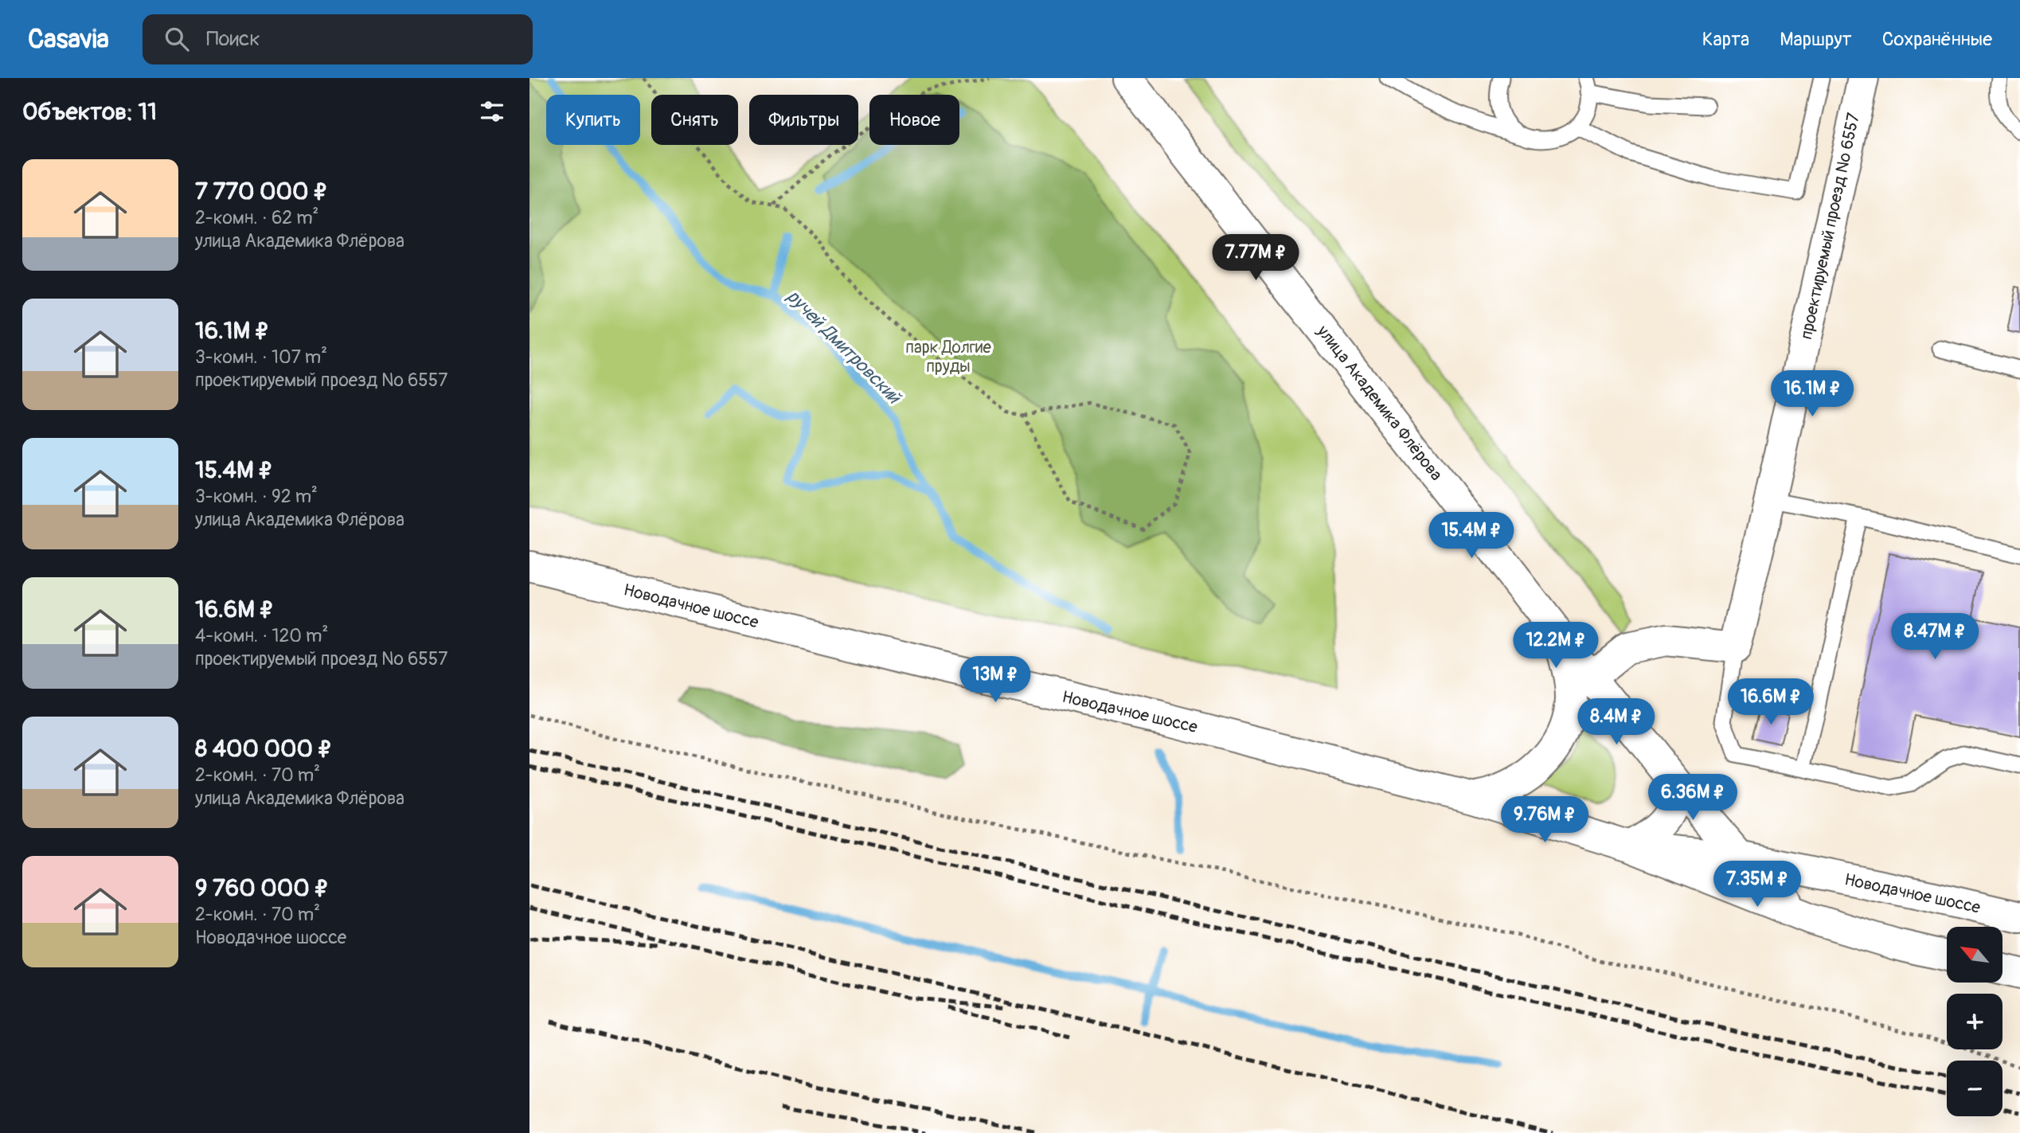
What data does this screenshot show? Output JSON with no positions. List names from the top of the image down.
{
  "streets": {
    "street": ["проектируемый проезд № 6557", "улица Академика Флёрова", "Новодачное шоссе"]
  },
  "crossings": [
    ["улица Академика Флёрова", "Новодачное шоссе"]
  ],
  "water": ["ручей Дмитровский"],
  "parks": ["парк Долгие пруды"],
  "north": "top left",
  "page": {
    "header": "Casavia",
    "search": "Поиск",
    "nav": ["Карта", "Маршрут", "Сохранённые"],
    "heading": "Объектов: 11",
    "chip": [
      "Купить",
      "Снять",
      "Фильтры",
      "Новое"
    ],
    "list": [
      {
        "name": "7 770 000 ₽",
        "note": "2-комн. · 62 m² · улица Академика Флёрова"
      },
      {
        "name": "16.1M ₽",
        "note": "3-комн. · 107 m² · проектируемый проезд № 6557"
      },
      {
        "name": "15.4M ₽",
        "note": "3-комн. · 92 m² · улица Академика Флёрова"
      },
      {
        "name": "16.6M ₽",
        "note": "4-комн. · 120 m² · проектируемый проезд № 6557"
      },
      {
        "name": "8 400 000 ₽",
        "note": "2-комн. · 70 m² · улица Академика Флёрова"
      },
      {
        "name": "9 760 000 ₽",
        "note": "2-комн. · 70 m² · Новодачное шоссе"
      }
    ],
    "price": [
      "7.77M ₽",
      "16.1M ₽",
      "15.4M ₽",
      "8.47M ₽",
      "12.2M ₽",
      "13M ₽",
      "16.6M ₽",
      "8.4M ₽",
      "6.36M ₽",
      "9.76M ₽",
      "7.35M ₽"
    ],
    "map_buttons": ["+", "−"]
  }
}
